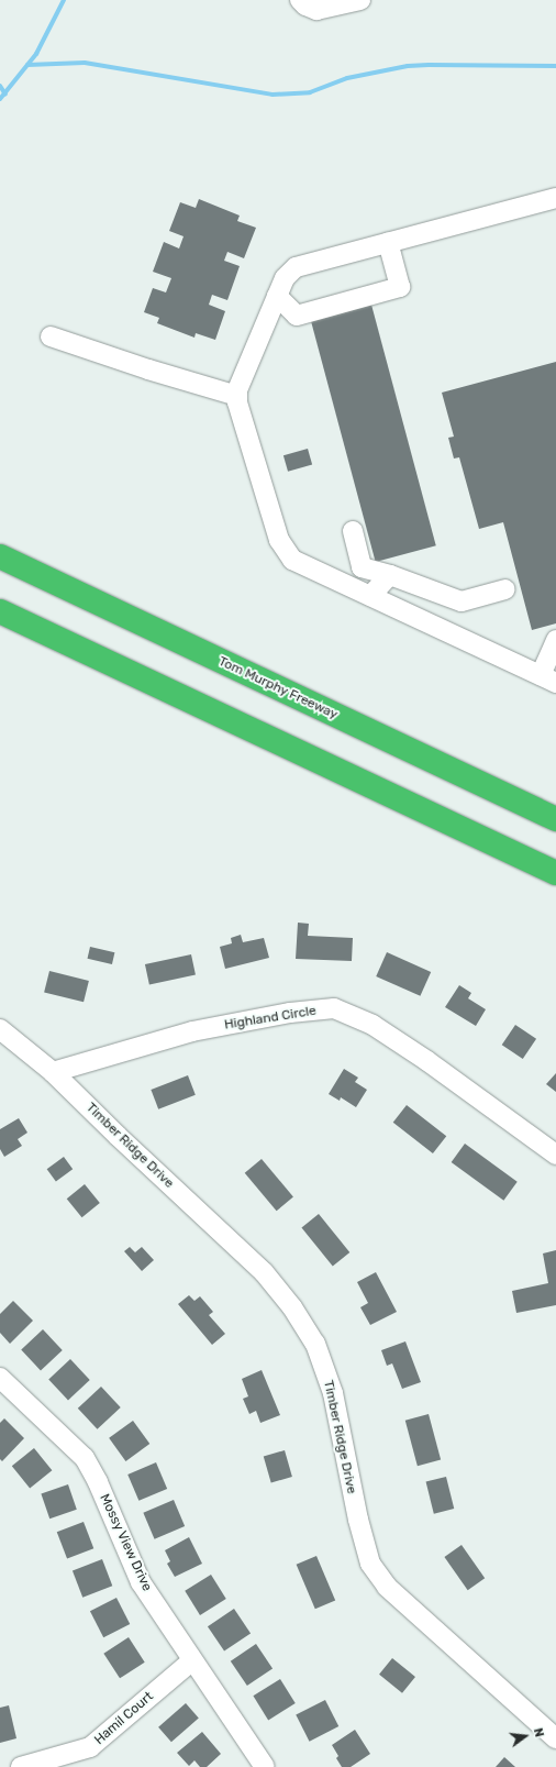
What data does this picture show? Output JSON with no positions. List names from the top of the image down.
{
  "streets": {
    "highway": ["Tom Murphy Freeway"],
    "street": [
      "Highland Circle",
      "Timber Ridge Drive",
      "Mossy View Drive",
      "Hamil Court"
    ]
  },
  "crossings": [
    ["Highland Circle", "Timber Ridge Drive"],
    ["Mossy View Drive", "Hamil Court"]
  ],
  "north": "right"
}
